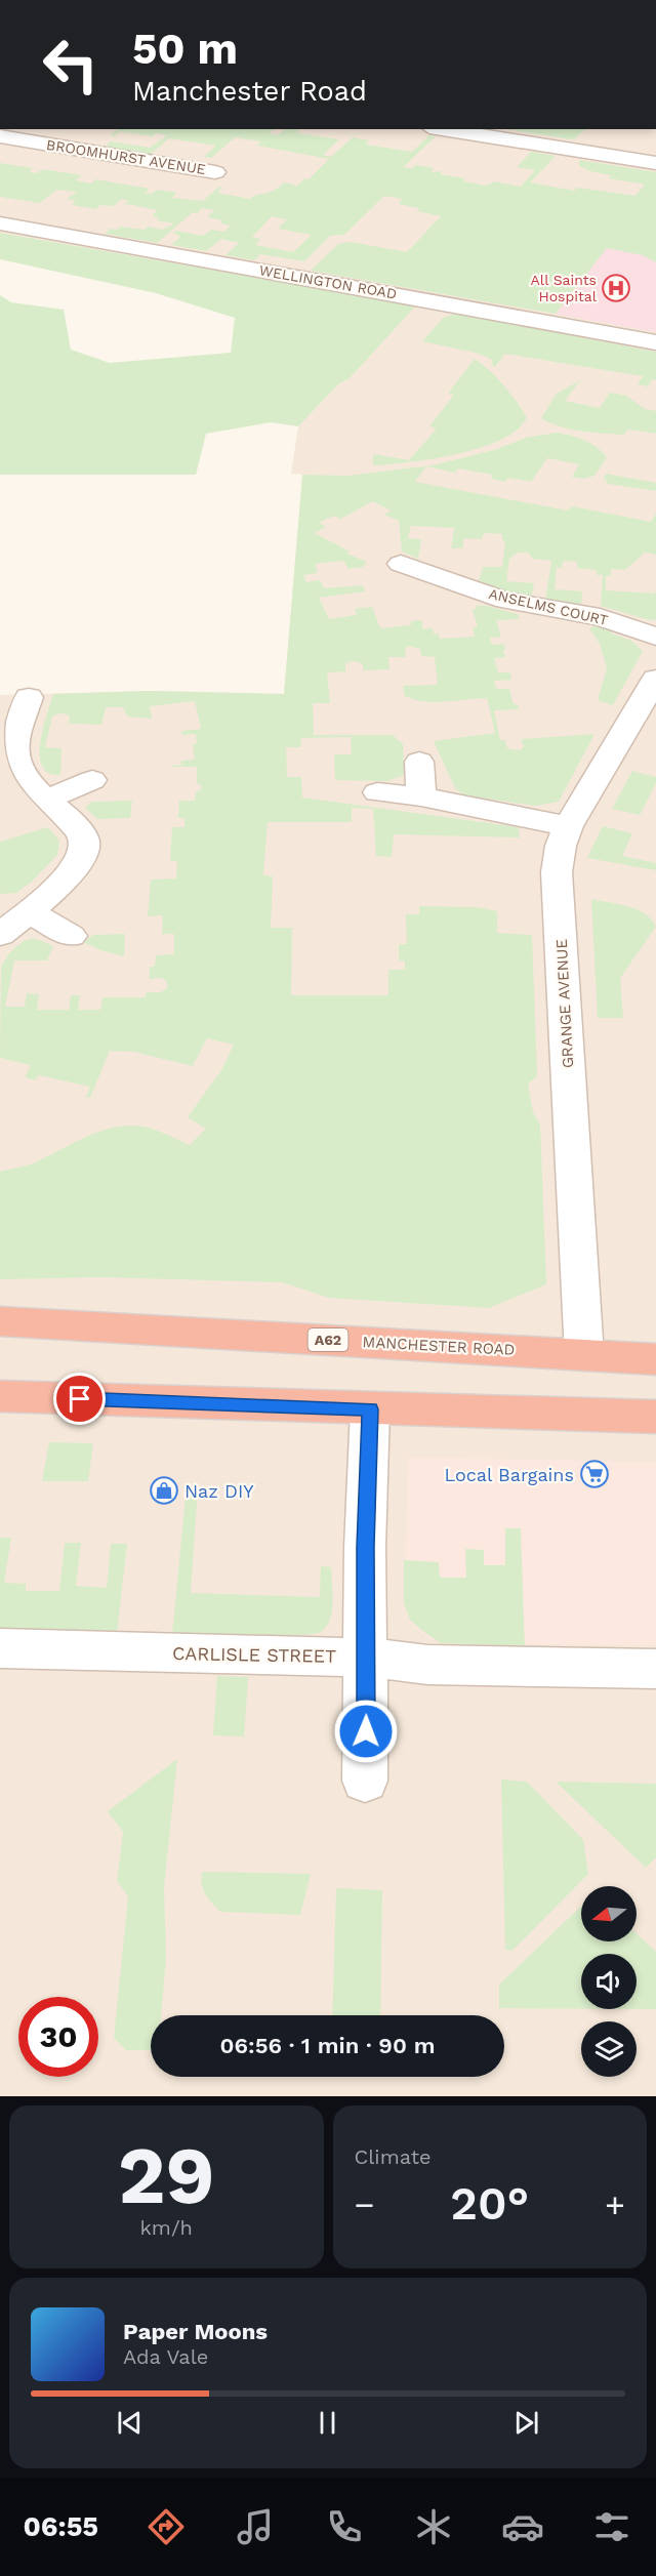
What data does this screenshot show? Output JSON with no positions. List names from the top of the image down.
{
  "streets": {
    "highway": ["A62", "MANCHESTER ROAD"],
    "street": [
      "BROOMHURST AVENUE",
      "WELLINGTON ROAD",
      "ANSELMS COURT",
      "GRANGE AVENUE",
      "CARLISLE STREET"
    ]
  },
  "crossings": [
    ["GRANGE AVENUE", "MANCHESTER ROAD"]
  ],
  "places": {
    "hospital": ["All Saints Hospital"],
    "supermarket": ["Local Bargains"],
    "shop": ["Naz DIY"]
  },
  "north": "left",
  "page": {
    "turn": ["50 m", "Manchester Road"],
    "limit": "30",
    "trip": "06:56 · 1 min · 90 m",
    "tile": [
      ["29", "km/h"],
      "Climate"
    ],
    "heat": ["−", "20°", "+"],
    "song": ["Paper Moons", "Ada Vale"],
    "tabs": "06:55"
  }
}
